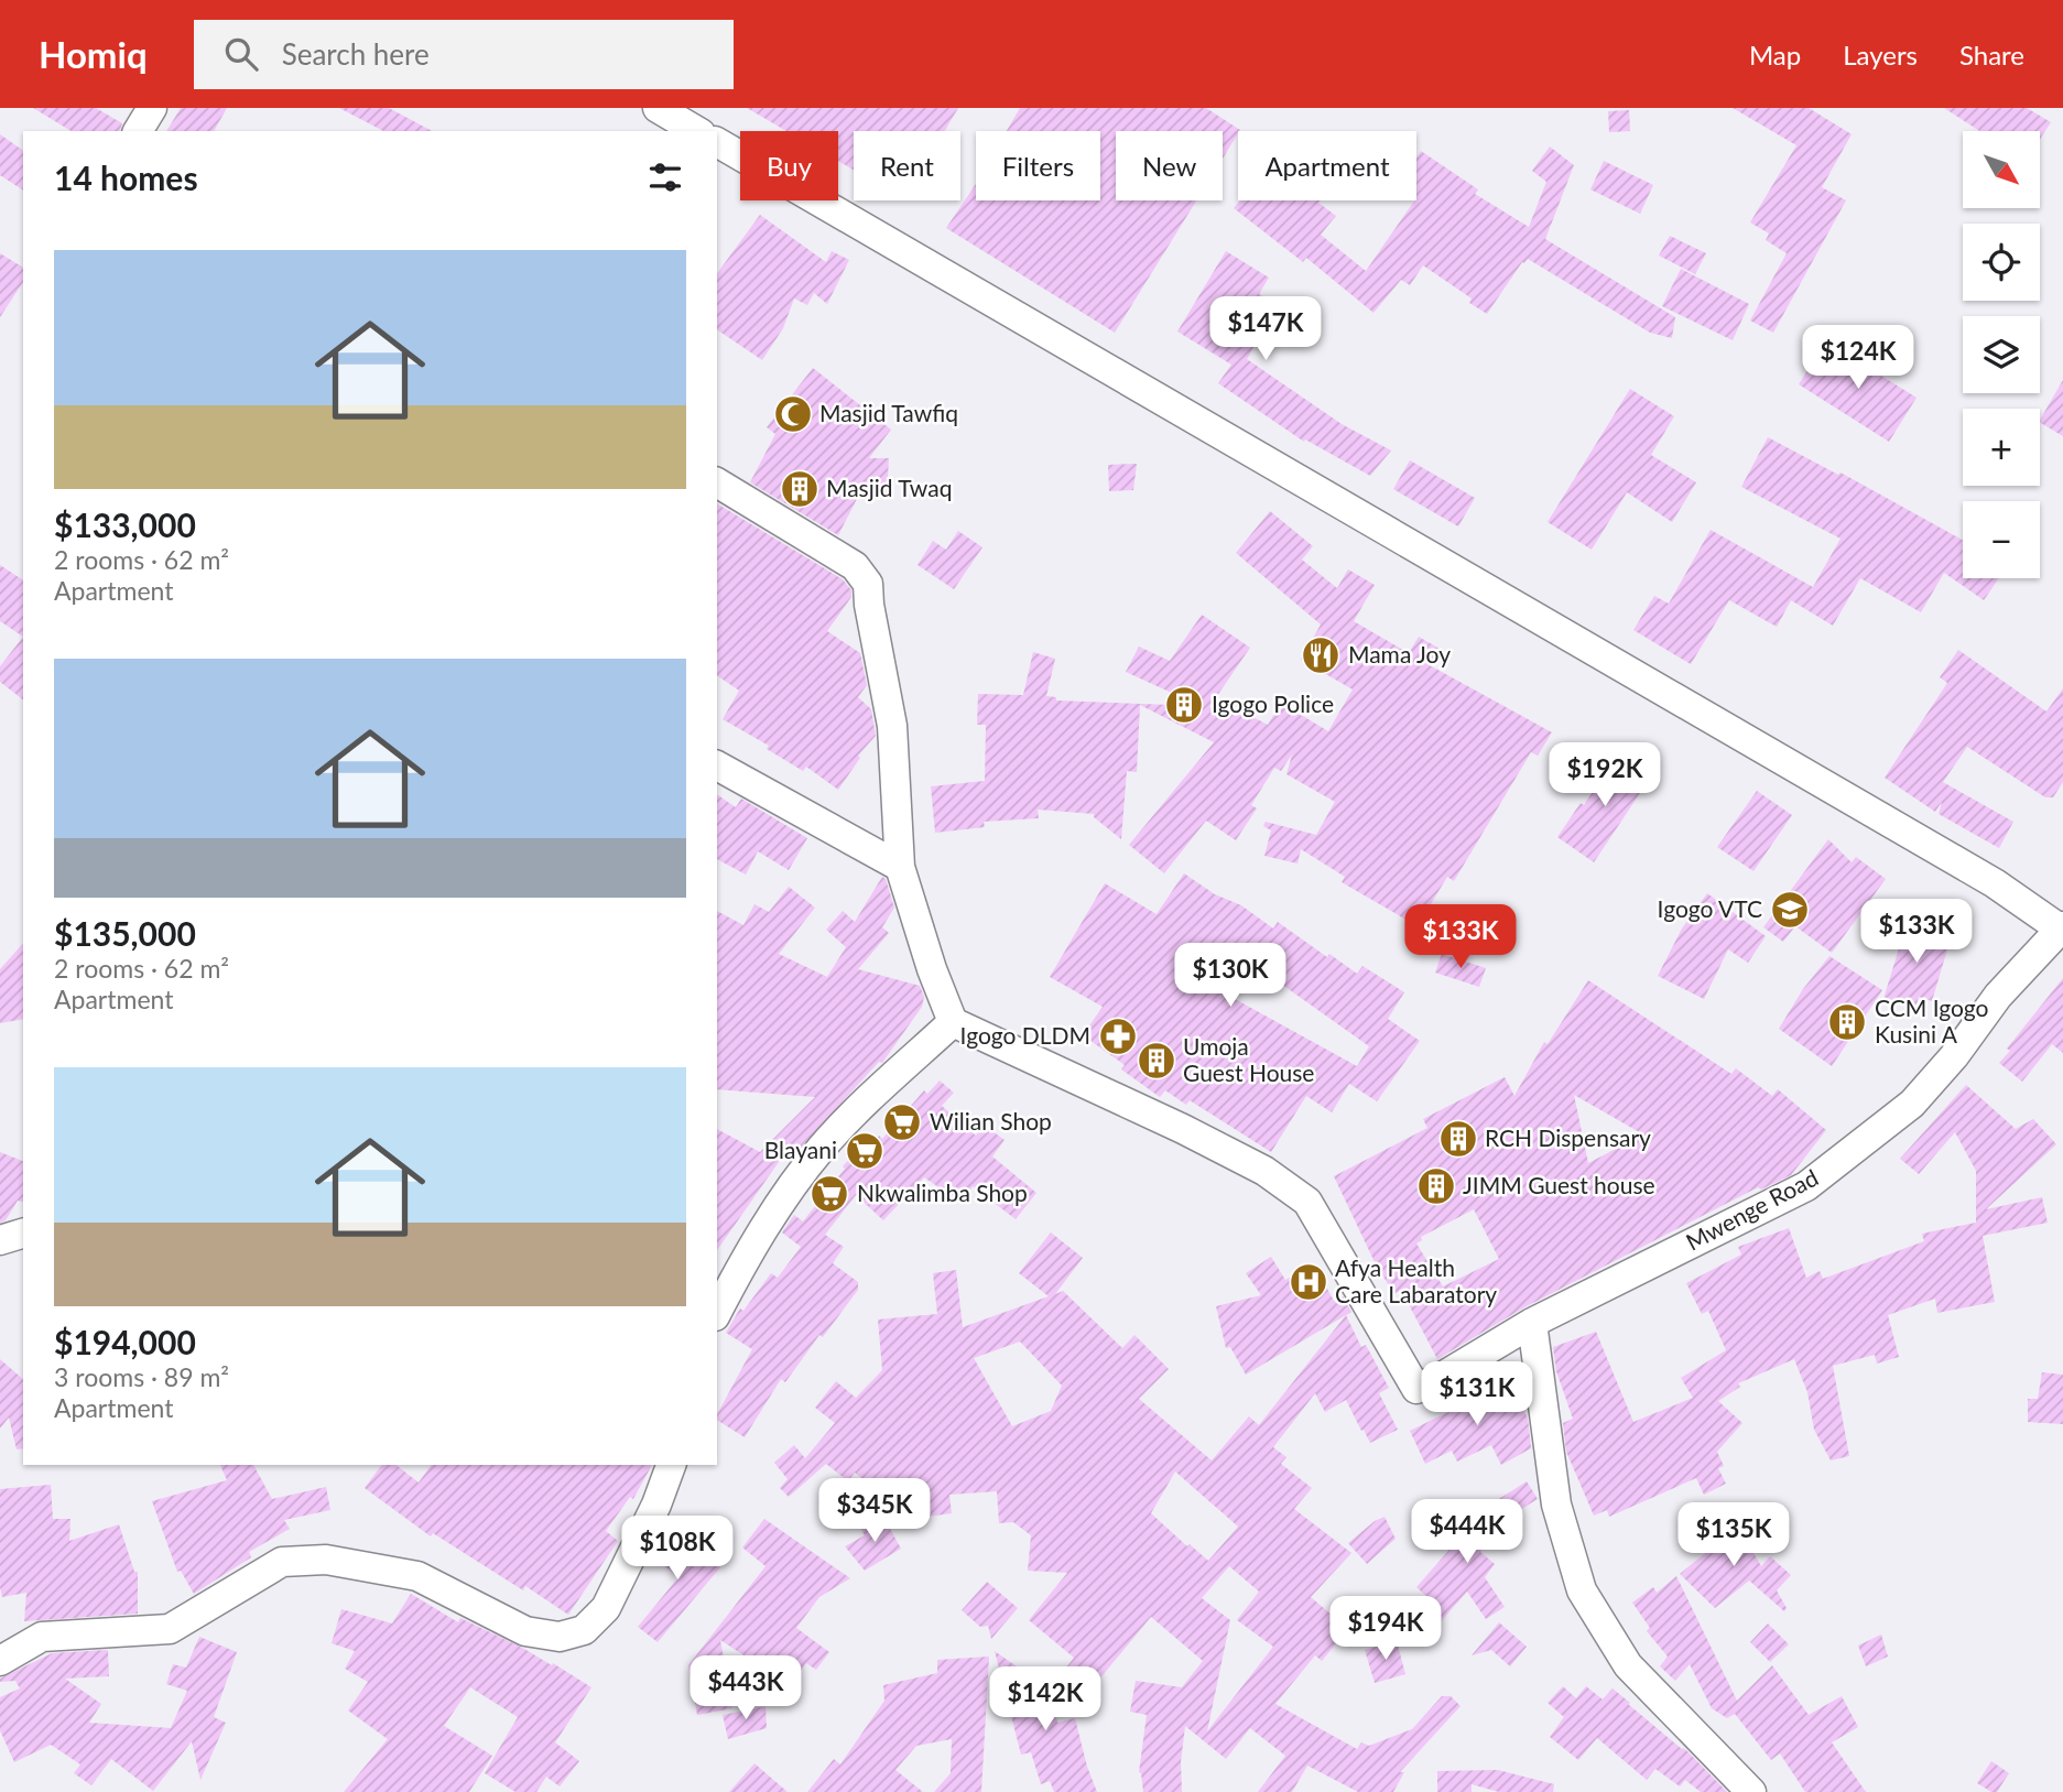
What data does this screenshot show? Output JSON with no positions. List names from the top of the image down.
{
  "streets": {
    "street": ["Mwenge Road"]
  },
  "places": {
    "mosque": ["Masjid Tawfiq"],
    "building": [
      "Masjid Twaq",
      "Igogo Police",
      "CCM Igogo Kusini A",
      "Umoja Guest House",
      "RCH Dispensary",
      "JIMM Guest house"
    ],
    "restaurant": ["Mama Joy"],
    "school or university": ["Igogo VTC"],
    "pharmacy": ["Igogo DLDM"],
    "supermarket": ["Wilian Shop", "Blayani", "Nkwalimba Shop"],
    "hospital": ["Afya Health Care Labaratory"]
  },
  "north": "bottom right",
  "page": {
    "header": "Homiq",
    "search": "Search here",
    "nav": ["Map", "Layers", "Share"],
    "map_buttons": ["+", "−"],
    "chip": [
      "Buy",
      "Rent",
      "Filters",
      "New",
      "Apartment"
    ],
    "heading": "14 homes",
    "list": [
      {
        "name": "$133,000",
        "note": "2 rooms · 62 m² · Apartment"
      },
      {
        "name": "$135,000",
        "note": "2 rooms · 62 m² · Apartment"
      },
      {
        "name": "$194,000",
        "note": "3 rooms · 89 m² · Apartment"
      }
    ],
    "price": [
      "$147K",
      "$124K",
      "$192K",
      "$133K",
      "$133K",
      "$130K",
      "$131K",
      "$345K",
      "$444K",
      "$135K",
      "$108K",
      "$194K",
      "$443K",
      "$142K"
    ]
  }
}
